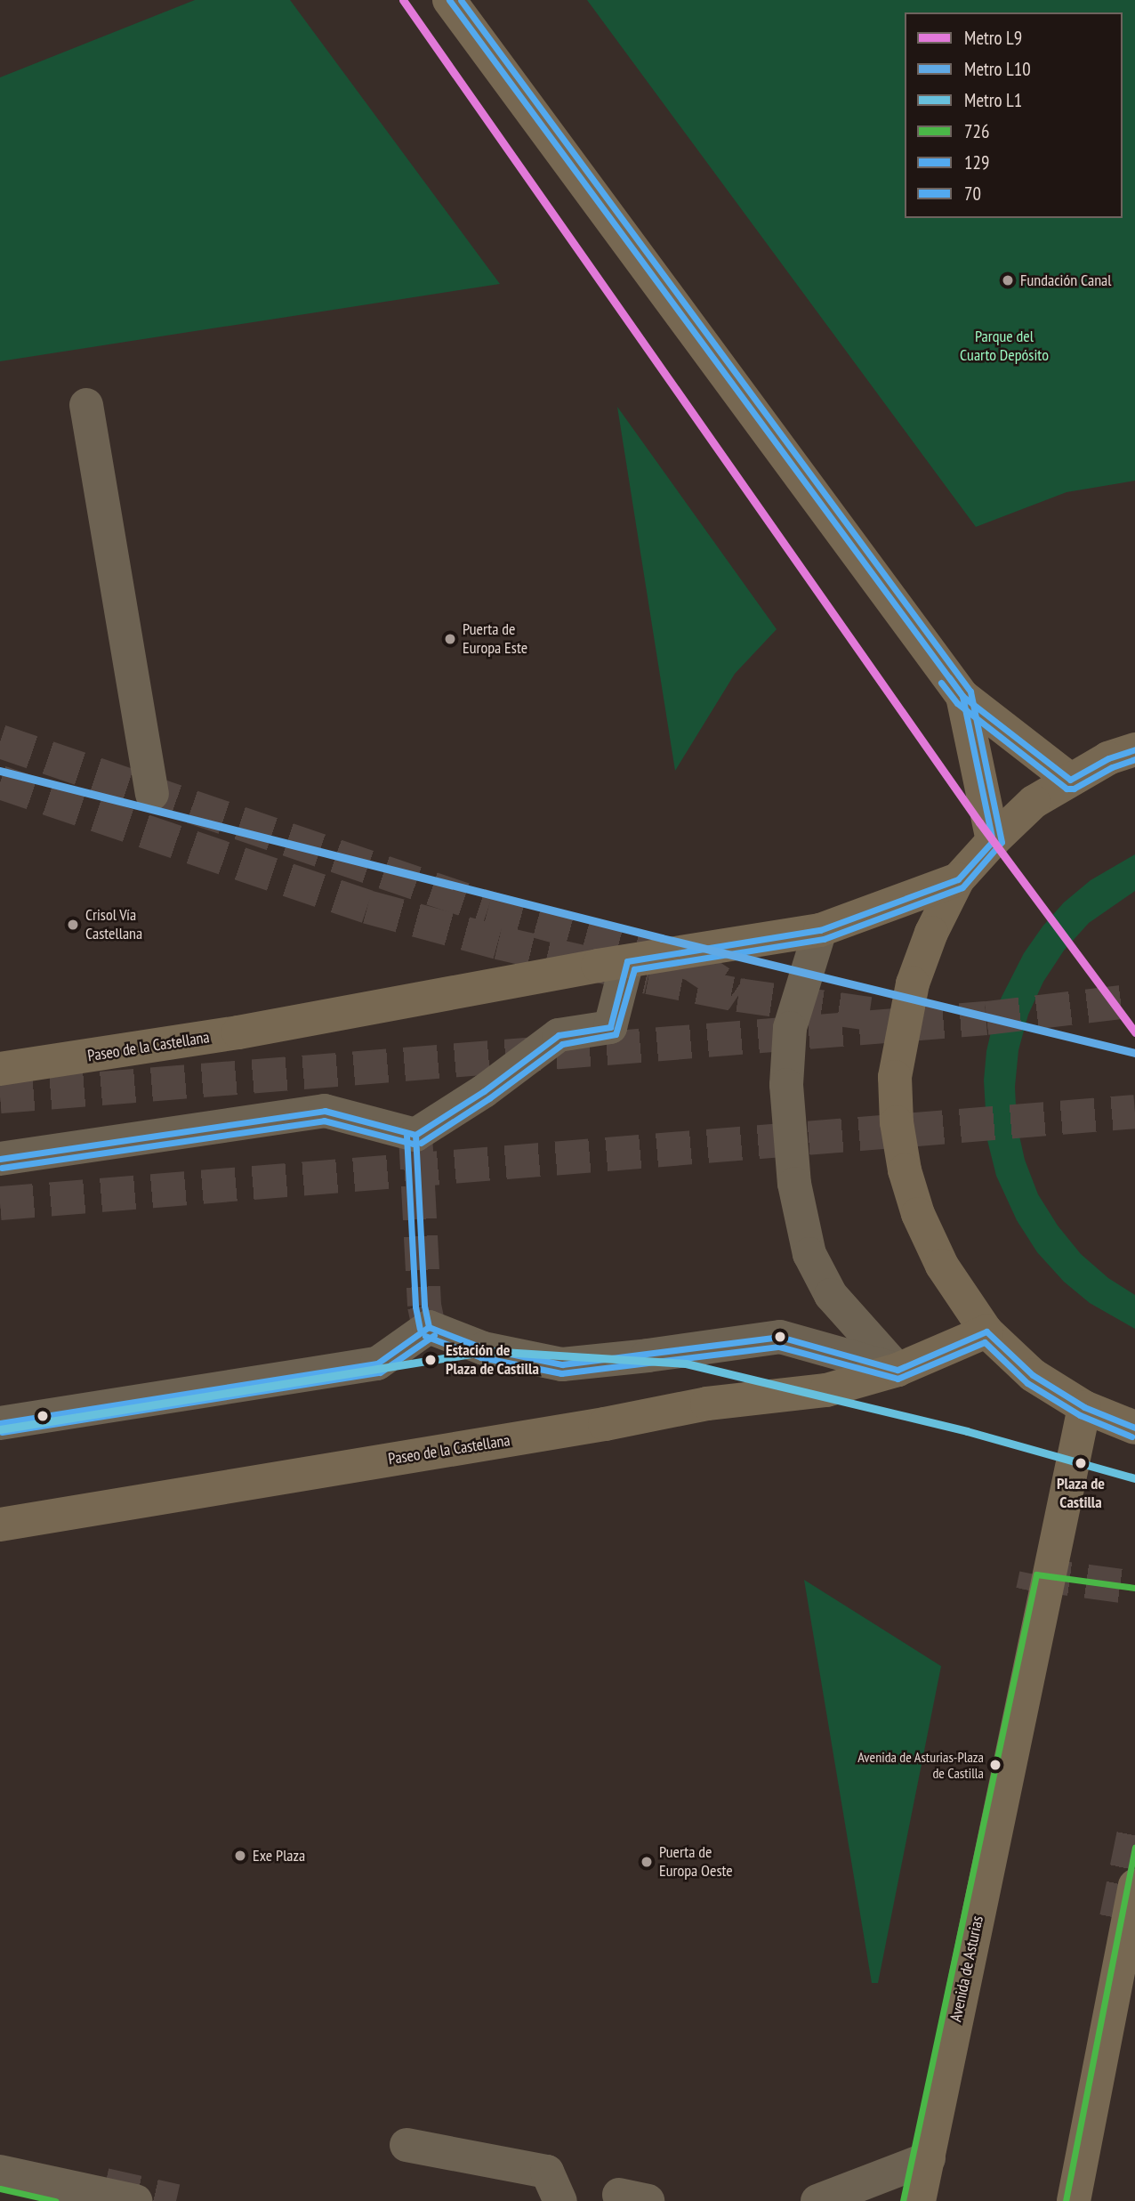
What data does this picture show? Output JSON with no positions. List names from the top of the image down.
{
  "streets": {
    "main road": ["Paseo de la Castellana", "Avenida de Asturias"]
  },
  "parks": ["Parque del Cuarto Depósito"],
  "places": [
    "Fundación Canal",
    "Puerta de Europa Este",
    "Crisol Vía Castellana",
    "Estación de Plaza de Castilla",
    "Plaza de Castilla",
    "Avenida de Asturias-Plaza de Castilla",
    "Exe Plaza",
    "Puerta de Europa Oeste"
  ],
  "lines": [
    "metro line L9",
    "transit line 129",
    "transit line 70",
    "metro line L10",
    "metro line L1",
    "transit line 726"
  ],
  "legend": [
    "Metro L9",
    "Metro L10",
    "Metro L1",
    "726",
    "129",
    "70"
  ]
}
